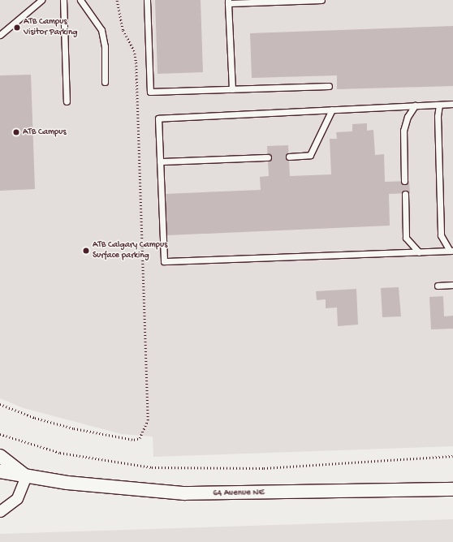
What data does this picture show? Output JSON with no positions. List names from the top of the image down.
{
  "streets": {
    "street": ["64 Avenue NE"]
  },
  "places": ["ATB Campus Visitor Parking", "ATB Campus", "ATB Calgary Campus Surface parking"]
}
